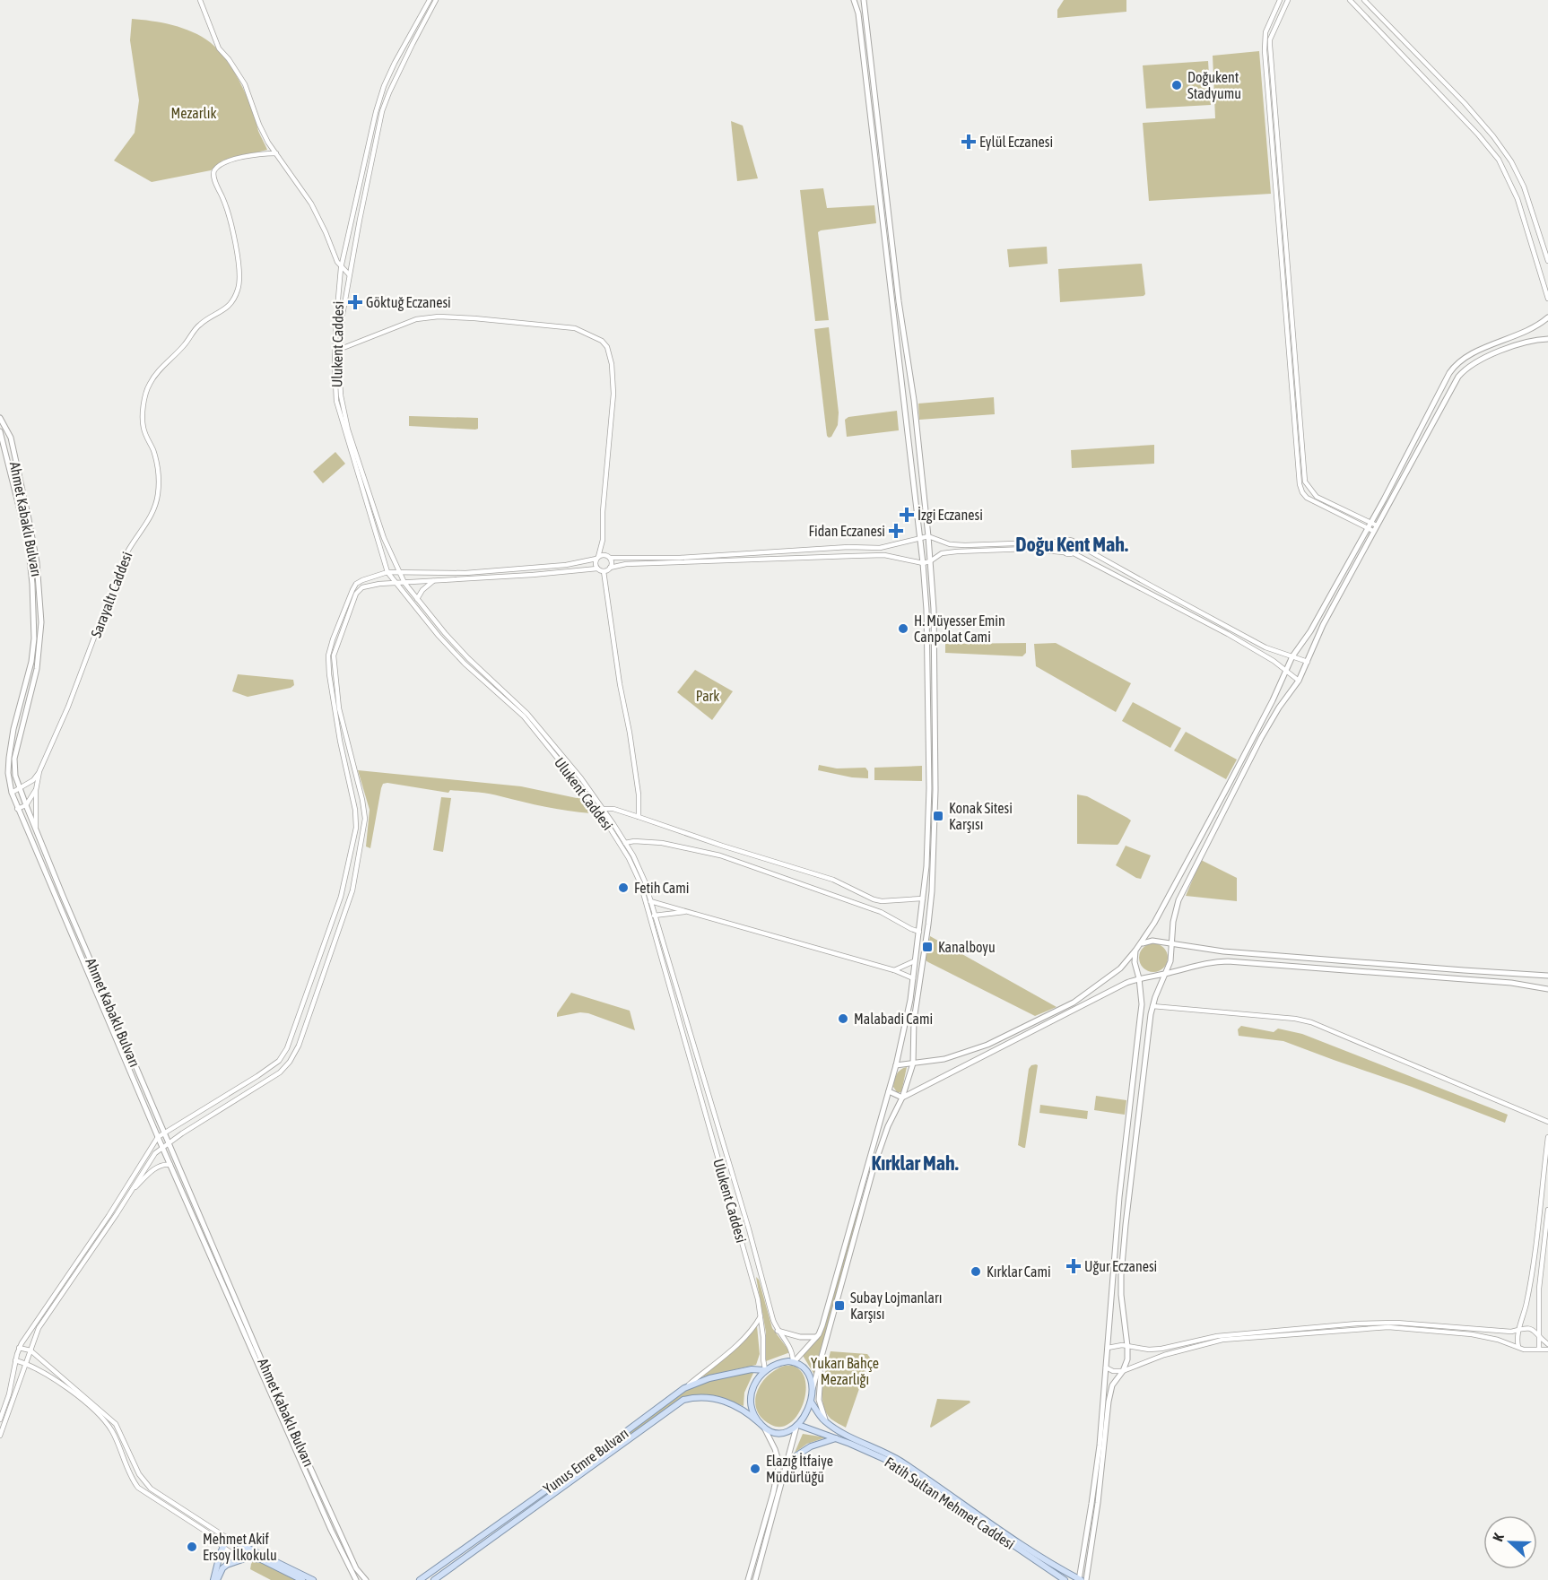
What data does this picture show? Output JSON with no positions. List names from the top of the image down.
{
  "streets": {
    "main road": ["Ahmet Kabaklı Bulvarı", "Yunus Emre Bulvarı", "Fatih Sultan Mehmet Caddesi"],
    "street": ["Ulukent Caddesi", "Sarayaltı Caddesi"]
  },
  "crossings": [
    ["Ulukent Caddesi", "Yunus Emre Bulvarı"],
    ["Ulukent Caddesi", "Fatih Sultan Mehmet Caddesi"],
    ["Yunus Emre Bulvarı", "Fatih Sultan Mehmet Caddesi"]
  ],
  "districts": ["Doğu Kent Mah.", "Kırklar Mah."],
  "parks": ["Mezarlık", "Park", "Yukarı Bahçe Mezarlığı"],
  "places": {
    "other": [
      "Doğukent Stadyumu",
      "H. Müyesser Emin Canpolat Cami",
      "Fetih Cami",
      "Malabadi Cami",
      "Kırklar Cami",
      "Elazığ İtfaiye Müdürlüğü",
      "Mehmet Akif Ersoy İlkokulu"
    ],
    "health": [
      "Eylül Eczanesi",
      "Göktuğ Eczanesi",
      "İzgi Eczanesi",
      "Fidan Eczanesi",
      "Uğur Eczanesi"
    ],
    "transit": ["Konak Sitesi Karşısı", "Kanalboyu", "Subay Lojmanları Karşısı"]
  },
  "north": "left"
}
